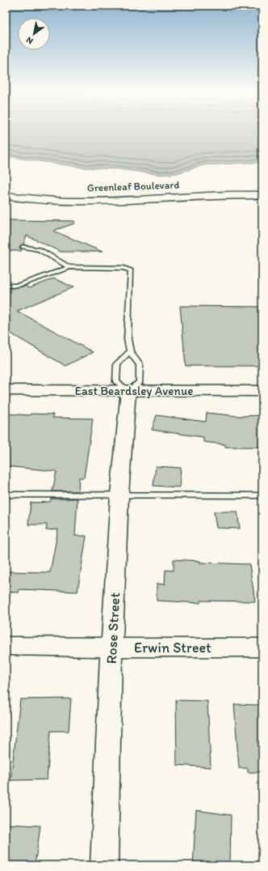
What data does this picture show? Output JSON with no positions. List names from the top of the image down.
{
  "streets": {
    "street": [
      "Greenleaf Boulevard",
      "East Beardsley Avenue",
      "Rose Street",
      "Erwin Street"
    ]
  },
  "crossings": [
    ["East Beardsley Avenue", "Rose Street"],
    ["Rose Street", "Erwin Street"]
  ],
  "north": "bottom left"
}
